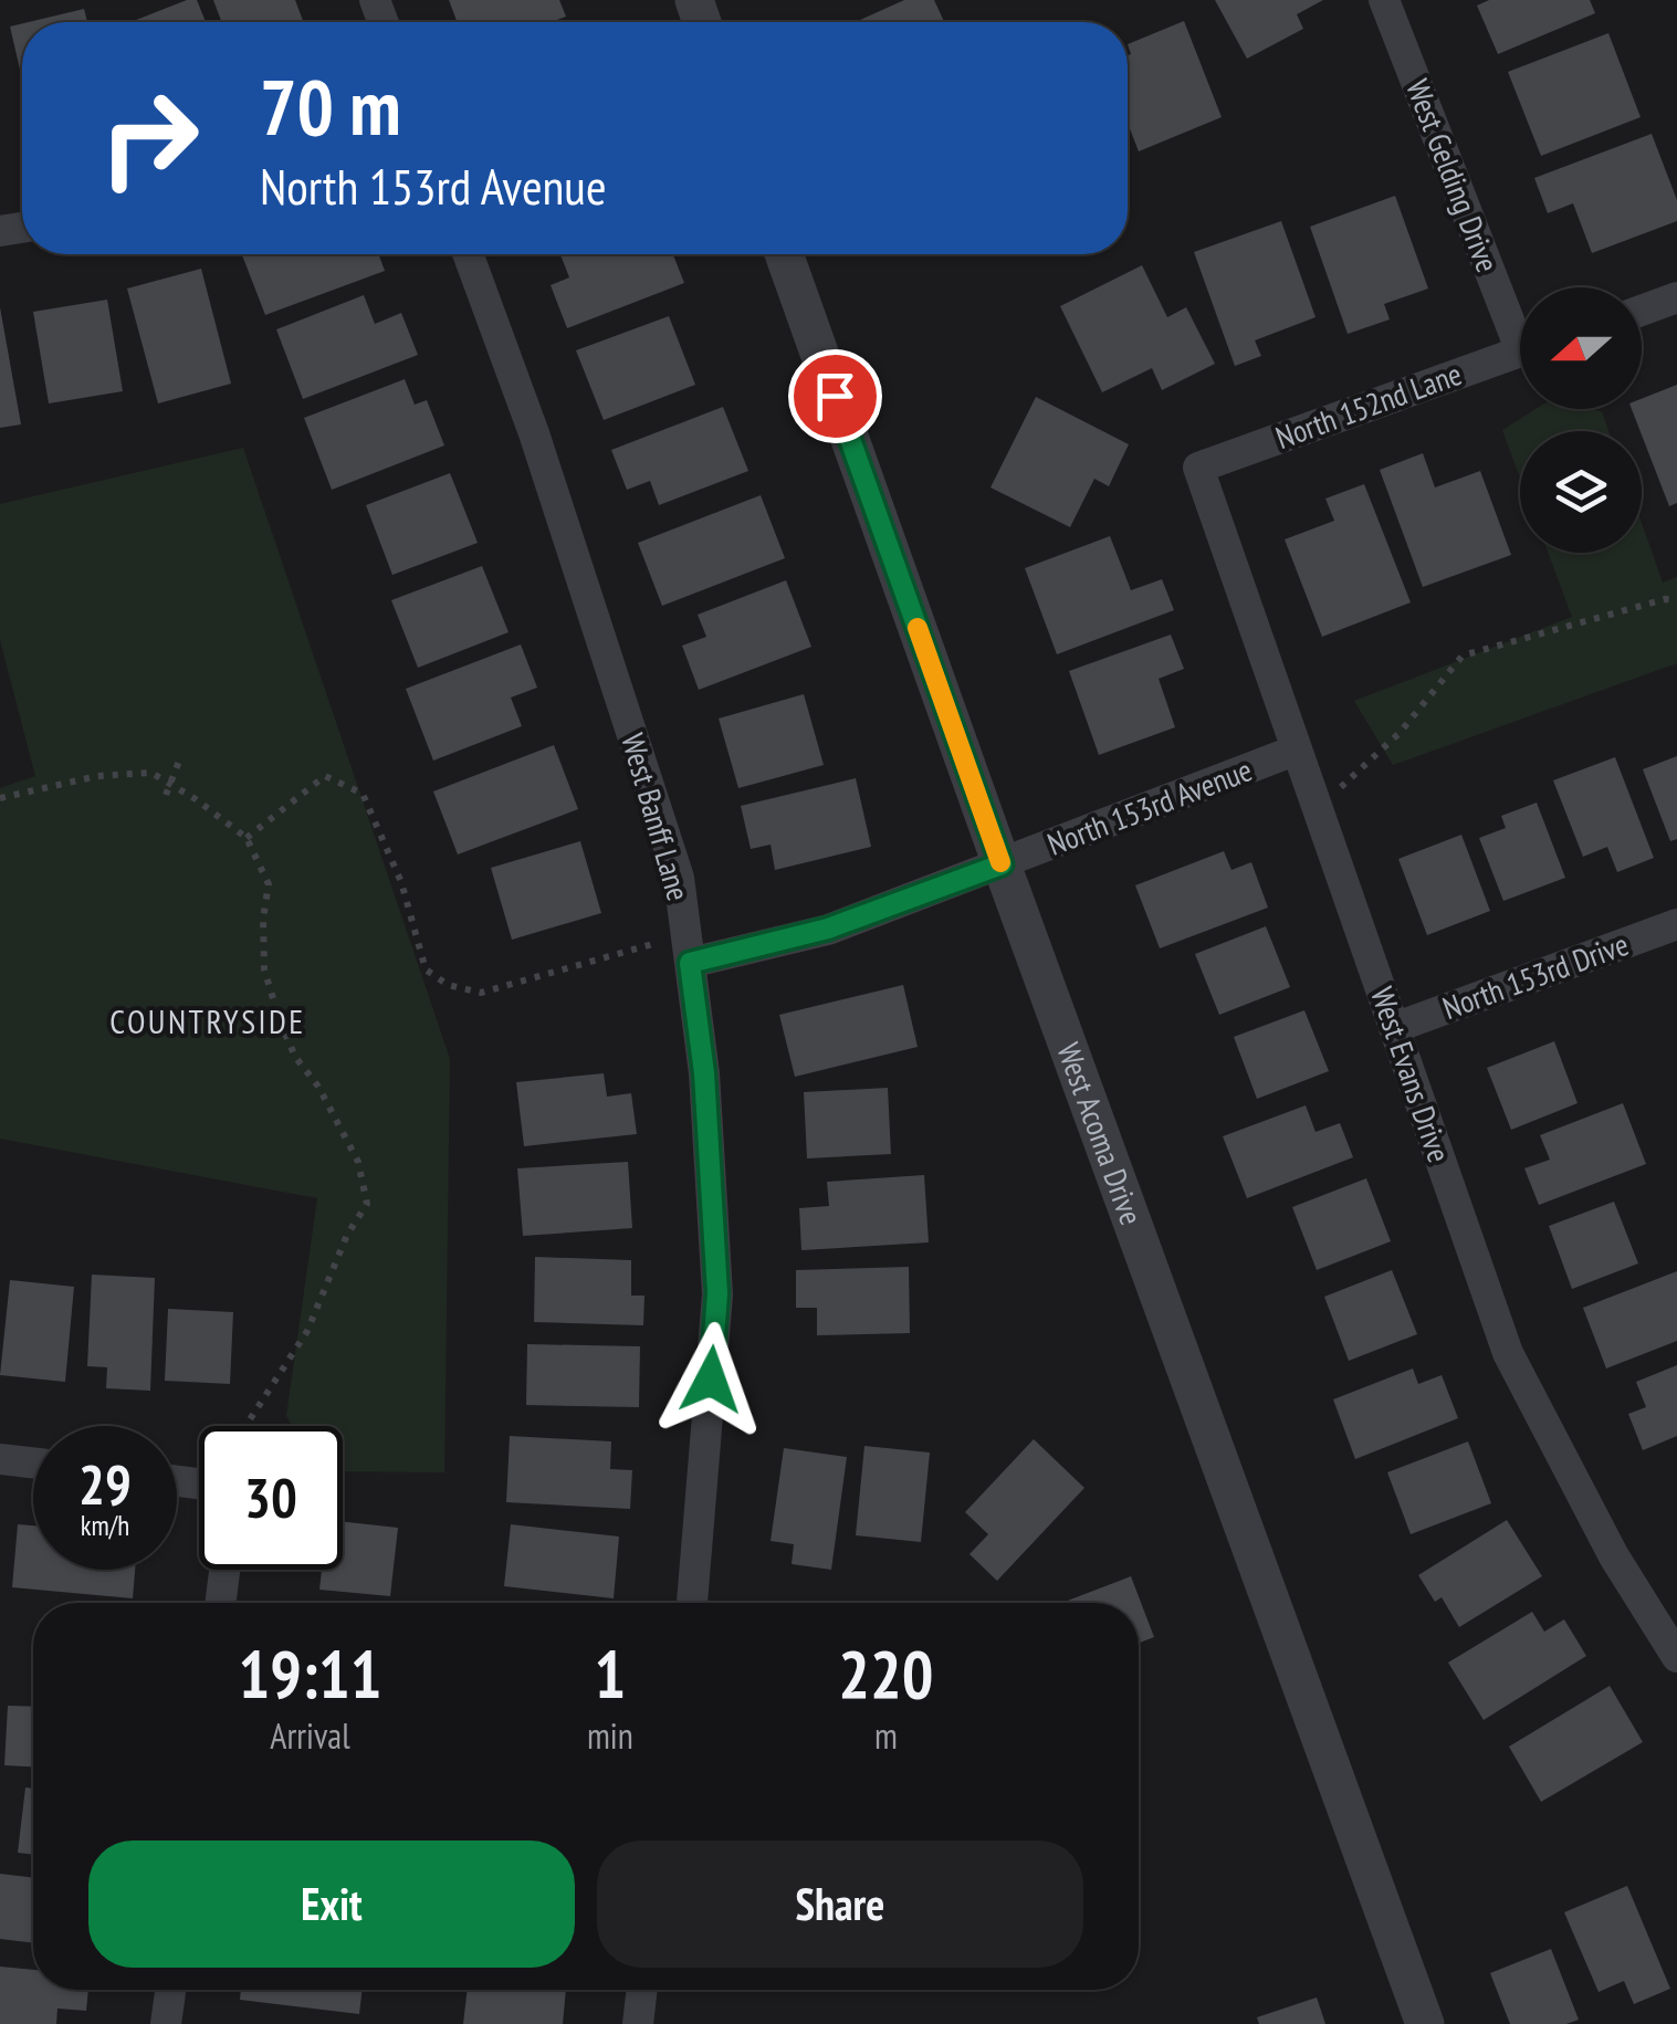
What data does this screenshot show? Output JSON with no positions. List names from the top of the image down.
{
  "streets": {
    "street": [
      "West Gelding Drive",
      "North 152nd Lane",
      "North 153rd Avenue",
      "West Banff Lane",
      "North 153rd Drive",
      "West Evans Drive",
      "West Acoma Drive"
    ]
  },
  "crossings": [
    ["North 152nd Lane", "West Evans Drive"],
    ["North 153rd Avenue", "West Banff Lane"],
    ["North 153rd Avenue", "West Evans Drive"],
    ["North 153rd Avenue", "West Acoma Drive"],
    ["North 153rd Drive", "West Evans Drive"]
  ],
  "districts": ["COUNTRYSIDE"],
  "north": "left",
  "page": {
    "turn": ["70 m", "North 153rd Avenue"],
    "speed": "29 km/h",
    "limit": "30",
    "eta": [
      "19:11",
      "Arrival",
      "1",
      "min",
      "220",
      "m"
    ],
    "buttons": ["Exit", "Share"]
  }
}
